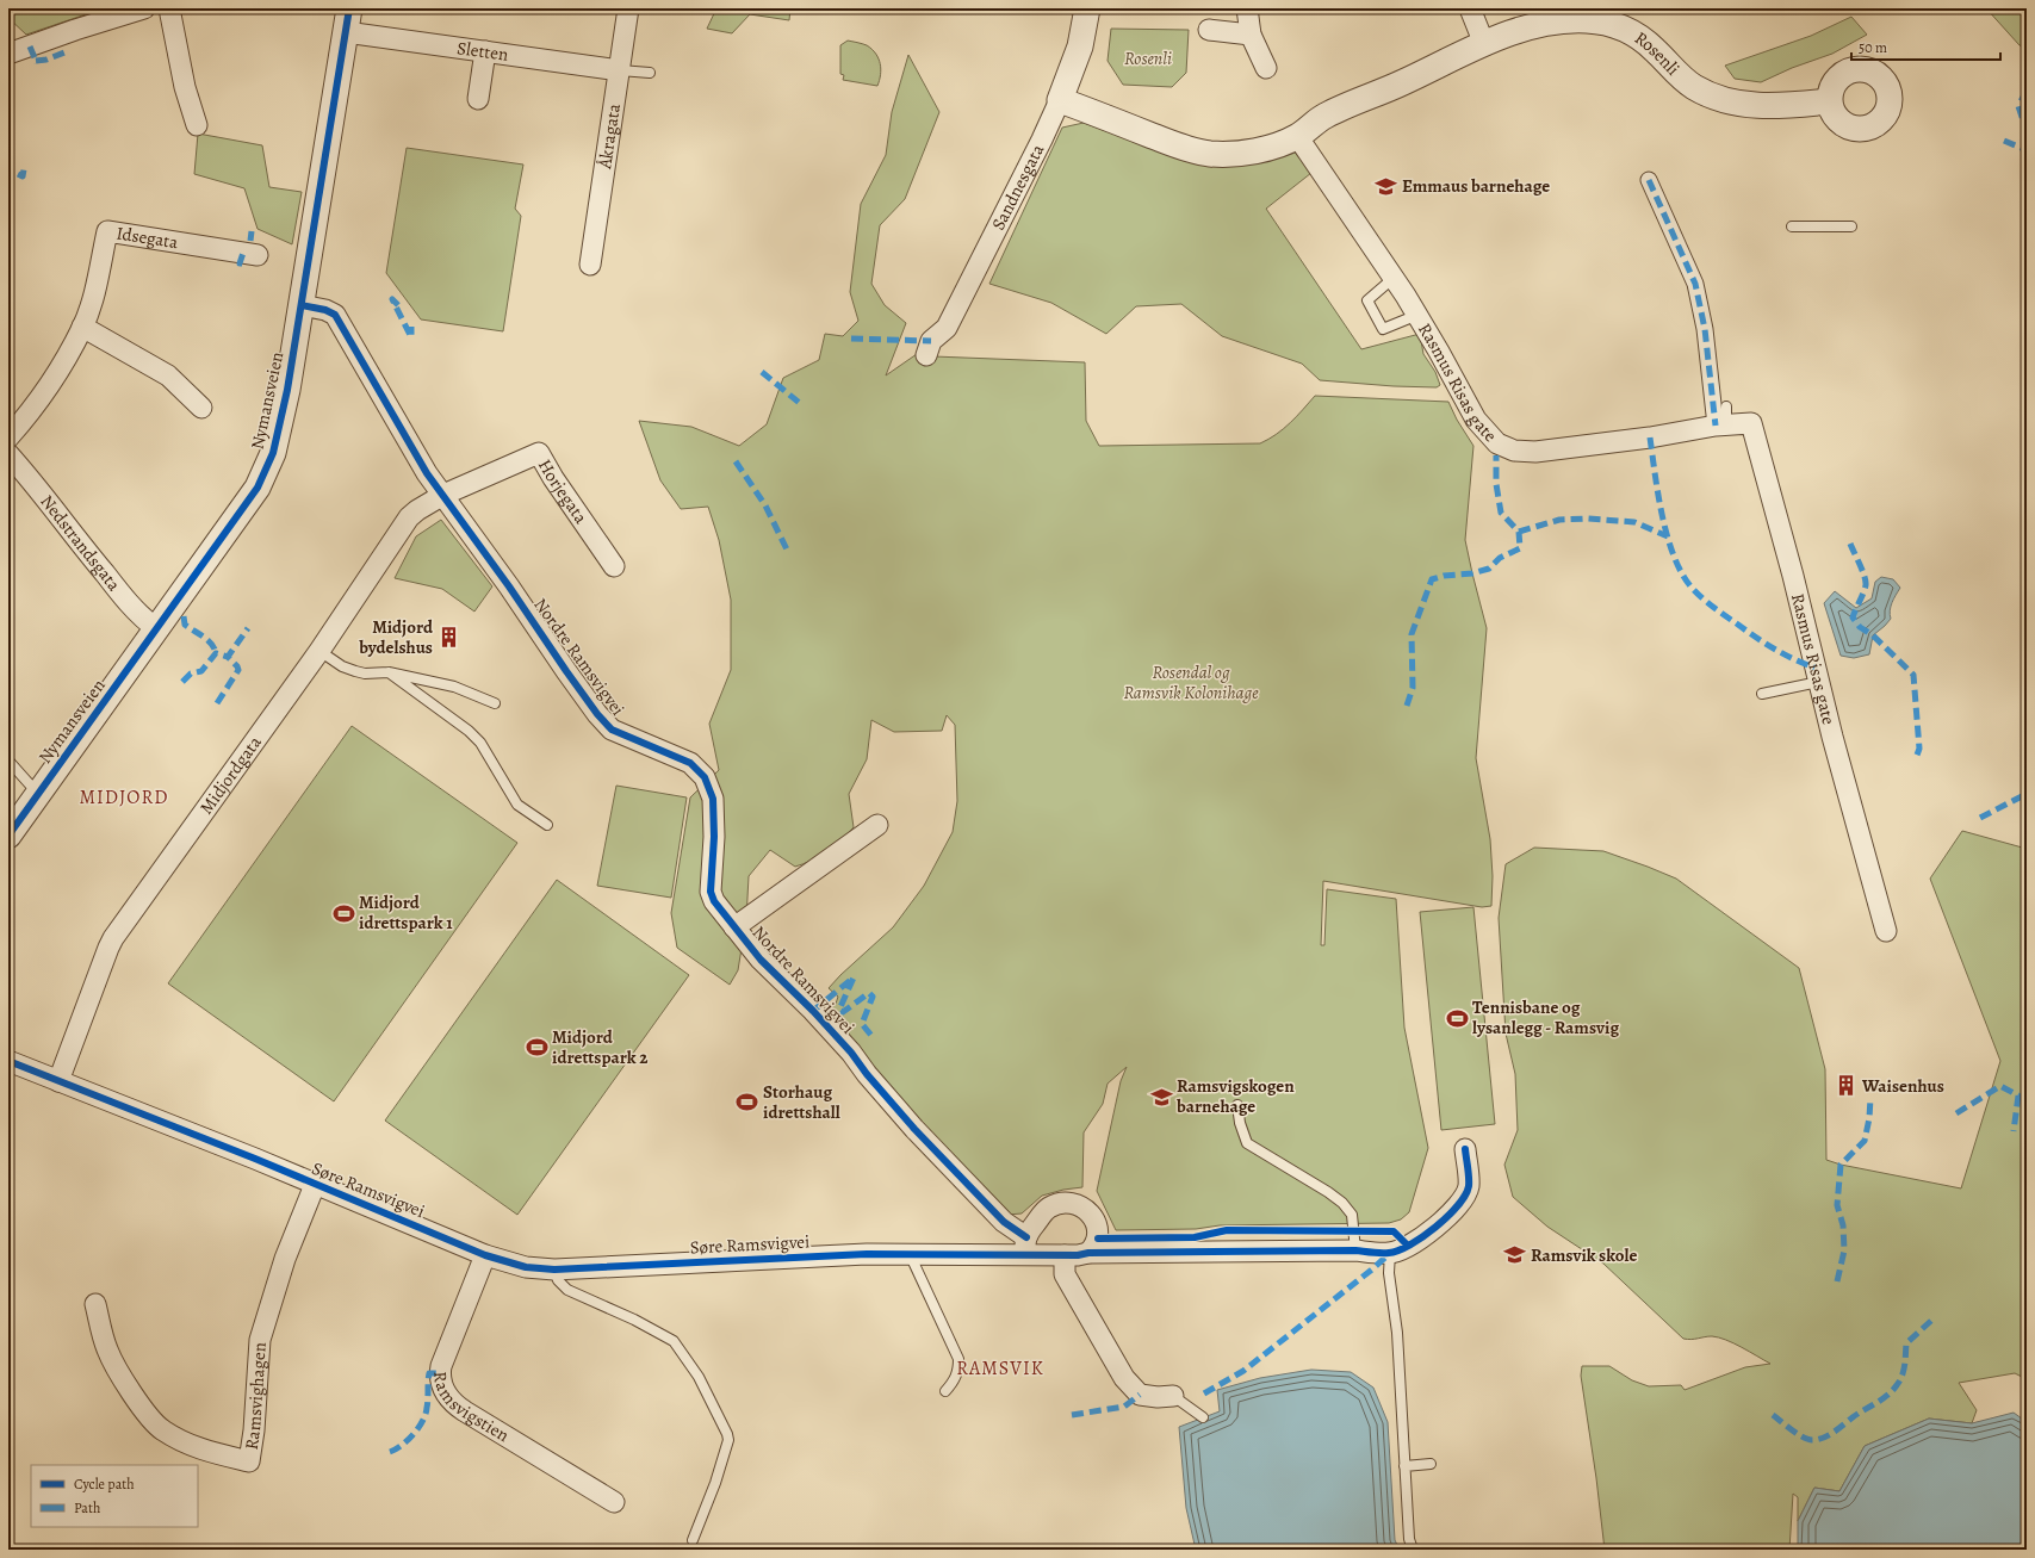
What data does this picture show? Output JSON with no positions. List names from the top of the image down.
{
  "streets": {
    "street": [
      "Sletten",
      "Rosenli",
      "Åkragata",
      "Sandnesgata",
      "Idsegata",
      "Rasmus Risas gate",
      "Nymansveien",
      "Horjegata",
      "Nedstrandsgata",
      "Nordre Ramsvigvei",
      "Midjordgata",
      "Søre Ramsvigvei",
      "Ramsvighagen",
      "Ramsvigstien"
    ]
  },
  "crossings": [
    ["Sletten", "Åkragata"],
    ["Sletten", "Nymansveien"],
    ["Rosenli", "Sandnesgata"],
    ["Rosenli", "Rasmus Risas gate"],
    ["Nymansveien", "Nedstrandsgata"],
    ["Nymansveien", "Nordre Ramsvigvei"],
    ["Horjegata", "Nordre Ramsvigvei"],
    ["Horjegata", "Midjordgata"],
    ["Nordre Ramsvigvei", "Midjordgata"],
    ["Nordre Ramsvigvei", "Søre Ramsvigvei"],
    ["Midjordgata", "Søre Ramsvigvei"],
    ["Søre Ramsvigvei", "Ramsvighagen"],
    ["Søre Ramsvigvei", "Ramsvigstien"]
  ],
  "districts": ["MIDJORD", "RAMSVIK"],
  "parks": ["Rosenli", "Rosendal og Ramsvik Kolonihage"],
  "places": {
    "school or university": ["Emmaus barnehage", "Ramsvigskogen barnehage", "Ramsvik skole"],
    "building": ["Midjord bydelshus", "Waisenhus"],
    "sports": [
      "Midjord idrettspark 1",
      "Tennisbane og lysanlegg - Ramsvig",
      "Midjord idrettspark 2",
      "Storhaug idrettshall"
    ]
  },
  "legend": ["Cycle path", "Path"],
  "scale_bar": "50 m"
}
